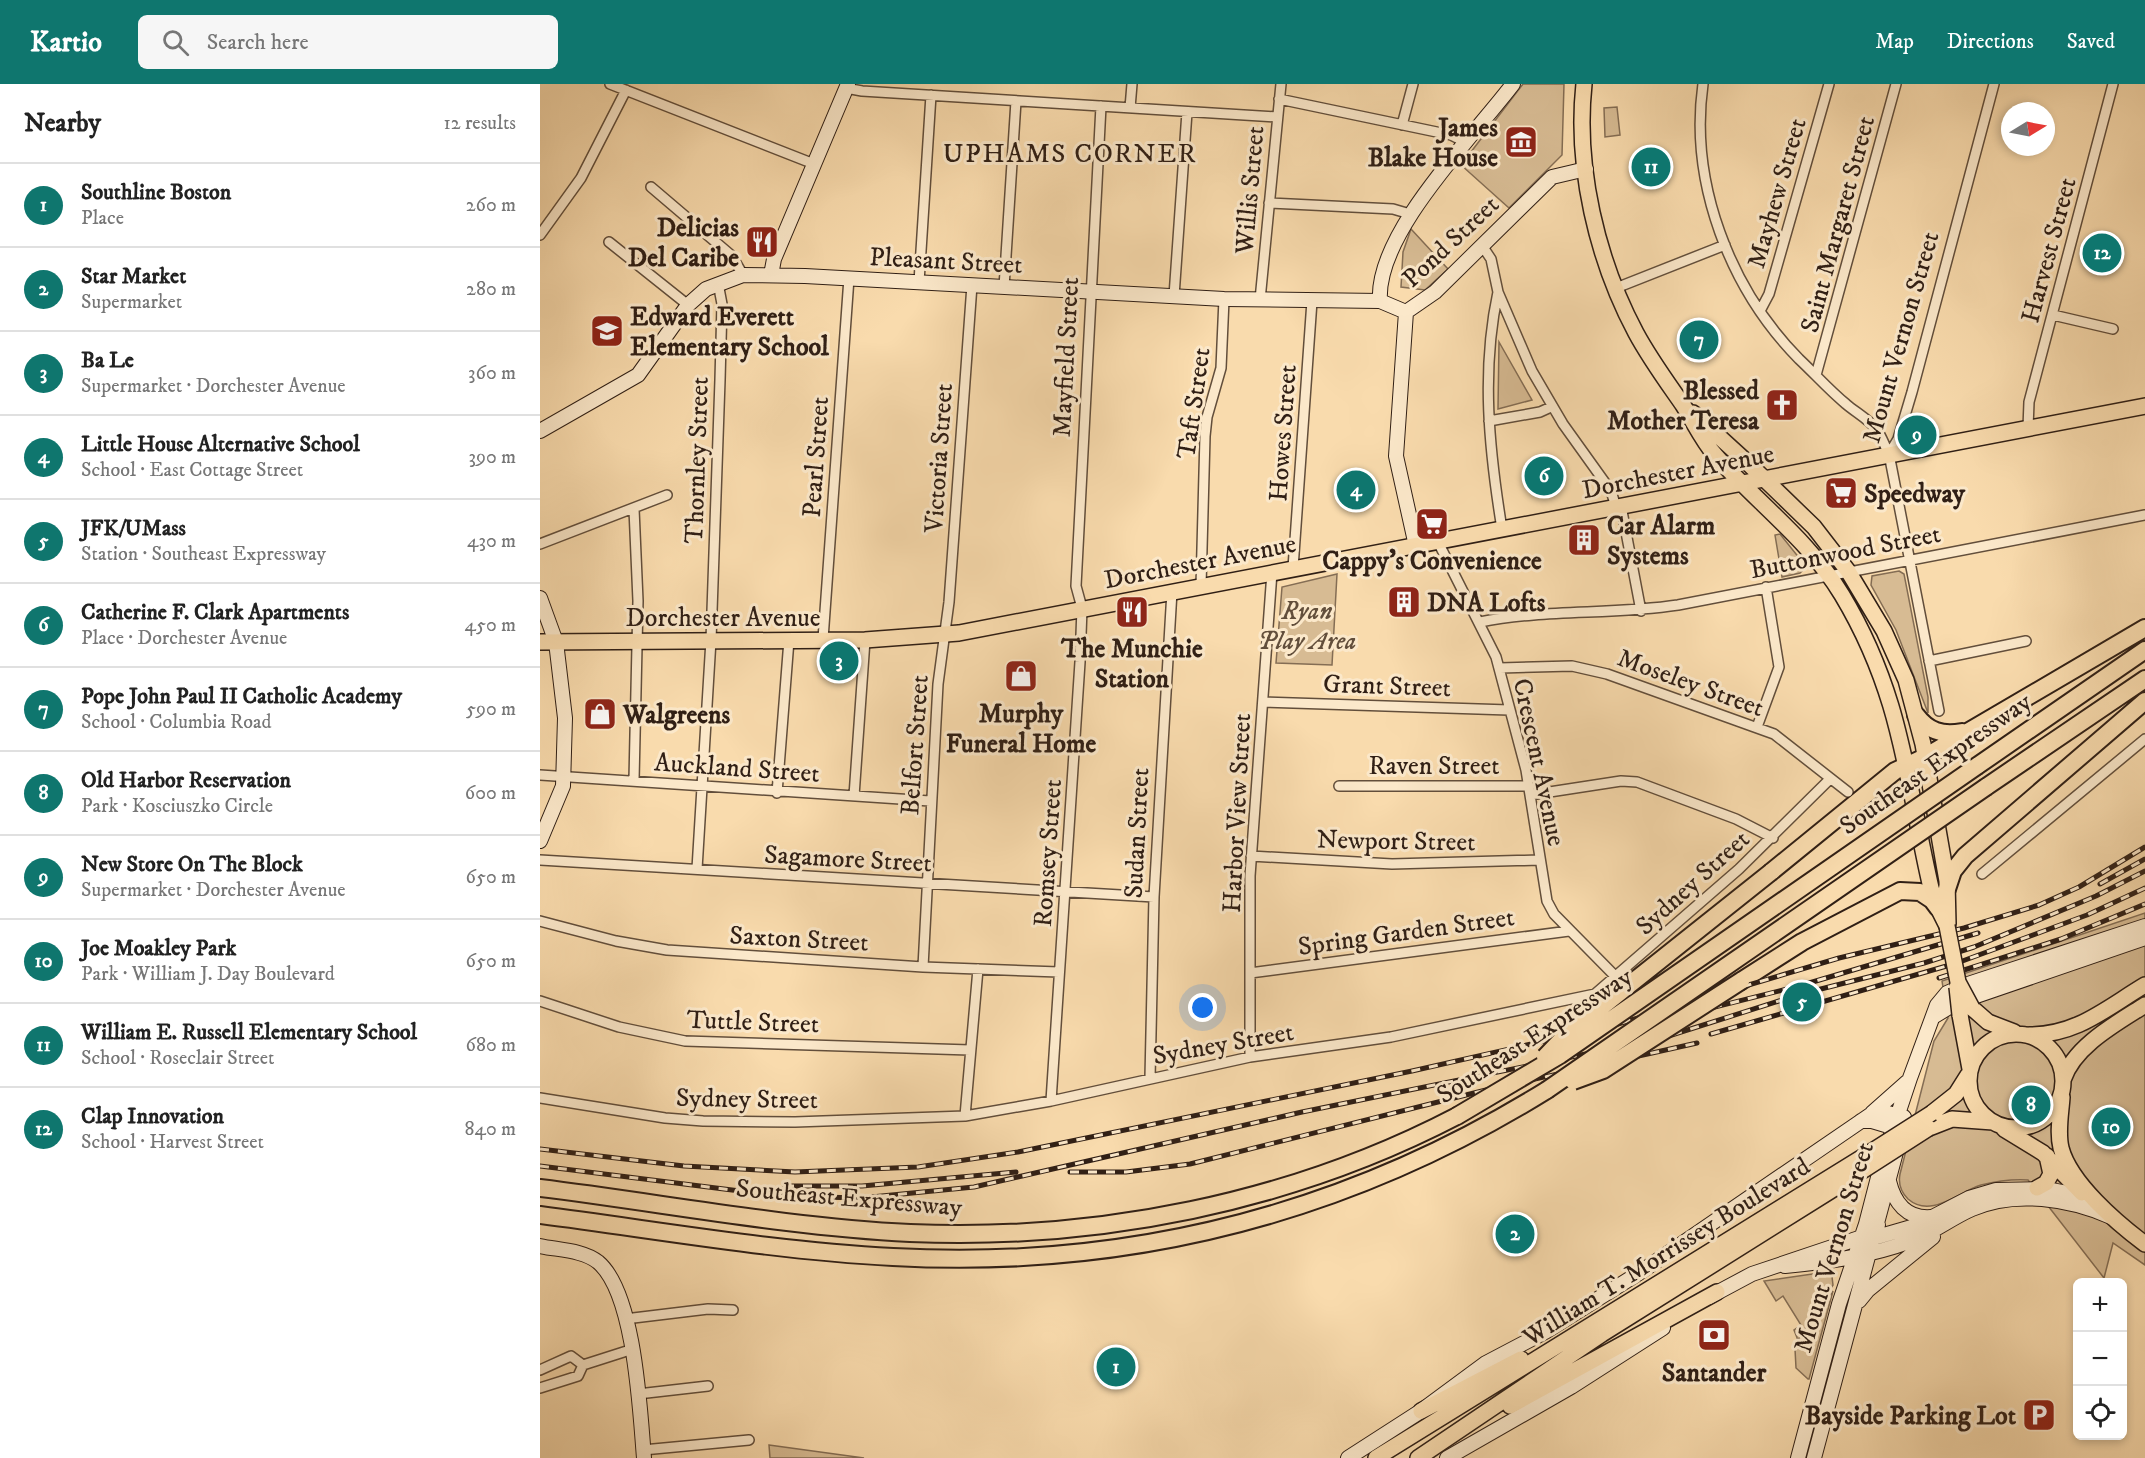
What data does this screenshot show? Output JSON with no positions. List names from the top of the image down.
{
  "streets": {
    "highway": ["Southeast Expressway"],
    "main road": ["Dorchester Avenue", "William T. Morrissey Boulevard"],
    "street": [
      "Willis Street",
      "Mayhew Street",
      "Saint Margaret Street",
      "Pond Street",
      "Harvest Street",
      "Pleasant Street",
      "Mount Vernon Street",
      "Mayfield Street",
      "Taft Street",
      "Howes Street",
      "Pearl Street",
      "Victoria Street",
      "Thornley Street",
      "Buttonwood Street",
      "Moseley Street",
      "Grant Street",
      "Belfort Street",
      "Crescent Avenue",
      "Raven Street",
      "Auckland Street",
      "Harbor View Street",
      "Sudan Street",
      "Newport Street",
      "Romsey Street",
      "Sagamore Street",
      "Sydney Street",
      "Spring Garden Street",
      "Saxton Street",
      "Tuttle Street"
    ]
  },
  "crossings": [
    ["Willis Street", "Pleasant Street"],
    ["Pond Street", "Pleasant Street"],
    ["Harvest Street", "Dorchester Avenue"],
    ["Pleasant Street", "Mayfield Street"],
    ["Pleasant Street", "Taft Street"],
    ["Pleasant Street", "Howes Street"],
    ["Pleasant Street", "Pearl Street"],
    ["Pleasant Street", "Victoria Street"],
    ["Pleasant Street", "Thornley Street"],
    ["Mount Vernon Street", "Dorchester Avenue"],
    ["Mount Vernon Street", "Buttonwood Street"],
    ["Mount Vernon Street", "William T. Morrissey Boulevard"],
    ["Mayfield Street", "Dorchester Avenue"],
    ["Mayfield Street", "Romsey Street"],
    ["Taft Street", "Dorchester Avenue"],
    ["Howes Street", "Dorchester Avenue"],
    ["Pearl Street", "Dorchester Avenue"],
    ["Victoria Street", "Dorchester Avenue"],
    ["Victoria Street", "Belfort Street"],
    ["Thornley Street", "Dorchester Avenue"],
    ["Thornley Street", "Auckland Street"],
    ["Thornley Street", "Sagamore Street"],
    ["Dorchester Avenue", "Belfort Street"],
    ["Dorchester Avenue", "Crescent Avenue"],
    ["Dorchester Avenue", "Harbor View Street"],
    ["Dorchester Avenue", "Sudan Street"],
    ["Dorchester Avenue", "Romsey Street"],
    ["Buttonwood Street", "Crescent Avenue"],
    ["Moseley Street", "Crescent Avenue"],
    ["Moseley Street", "Sydney Street"],
    ["Grant Street", "Crescent Avenue"],
    ["Grant Street", "Harbor View Street"],
    ["Belfort Street", "Auckland Street"],
    ["Belfort Street", "Sagamore Street"],
    ["Belfort Street", "Saxton Street"],
    ["Crescent Avenue", "Raven Street"],
    ["Crescent Avenue", "Newport Street"],
    ["Crescent Avenue", "Sydney Street"],
    ["Crescent Avenue", "Spring Garden Street"],
    ["Raven Street", "Sydney Street"],
    ["Harbor View Street", "Newport Street"],
    ["Harbor View Street", "Sydney Street"],
    ["Harbor View Street", "Spring Garden Street"],
    ["Sudan Street", "Sagamore Street"],
    ["Sudan Street", "Sydney Street"],
    ["Romsey Street", "Sagamore Street"],
    ["Romsey Street", "Sydney Street"],
    ["Romsey Street", "Saxton Street"]
  ],
  "districts": ["UPHAMS CORNER"],
  "parks": ["Ryan Play Area"],
  "places": {
    "museum": ["James Blake House"],
    "restaurant": ["Delicias Del Caribe", "The Munchie Station"],
    "school or university": ["Edward Everett Elementary School"],
    "church": ["Blessed Mother Teresa"],
    "supermarket": ["Speedway", "Cappy's Convenience"],
    "building": ["Car Alarm Systems", "DNA Lofts"],
    "shop": ["Murphy Funeral Home", "Walgreens"],
    "bank": ["Santander"],
    "parking": ["Bayside Parking Lot"]
  },
  "north": "right",
  "page": {
    "header": "Kartio",
    "search": "Search here",
    "nav": ["Map", "Directions", "Saved"],
    "heading": ["Nearby", "12 results"],
    "pins": [
      "11",
      "12",
      "7",
      "9",
      "6",
      "4",
      "3",
      "5",
      "8",
      "10",
      "2",
      "1"
    ],
    "list": [
      {
        "mark": "1",
        "name": "Southline Boston",
        "note": "Place",
        "value": "260 m"
      },
      {
        "mark": "2",
        "name": "Star Market",
        "note": "Supermarket",
        "value": "280 m"
      },
      {
        "mark": "3",
        "name": "Ba Le",
        "note": "Supermarket · Dorchester Avenue",
        "value": "360 m"
      },
      {
        "mark": "4",
        "name": "Little House Alternative School",
        "note": "School · East Cottage Street",
        "value": "390 m"
      },
      {
        "mark": "5",
        "name": "JFK/UMass",
        "note": "Station · Southeast Expressway",
        "value": "430 m"
      },
      {
        "mark": "6",
        "name": "Catherine F. Clark Apartments",
        "note": "Place · Dorchester Avenue",
        "value": "450 m"
      },
      {
        "mark": "7",
        "name": "Pope John Paul II Catholic Academy",
        "note": "School · Columbia Road",
        "value": "590 m"
      },
      {
        "mark": "8",
        "name": "Old Harbor Reservation",
        "note": "Park · Kosciuszko Circle",
        "value": "600 m"
      },
      {
        "mark": "9",
        "name": "New Store On The Block",
        "note": "Supermarket · Dorchester Avenue",
        "value": "650 m"
      },
      {
        "mark": "10",
        "name": "Joe Moakley Park",
        "note": "Park · William J. Day Boulevard",
        "value": "650 m"
      },
      {
        "mark": "11",
        "name": "William E. Russell Elementary School",
        "note": "School · Roseclair Street",
        "value": "680 m"
      },
      {
        "mark": "12",
        "name": "Clap Innovation",
        "note": "School · Harvest Street",
        "value": "840 m"
      }
    ],
    "map_buttons": ["+", "−"]
  }
}
